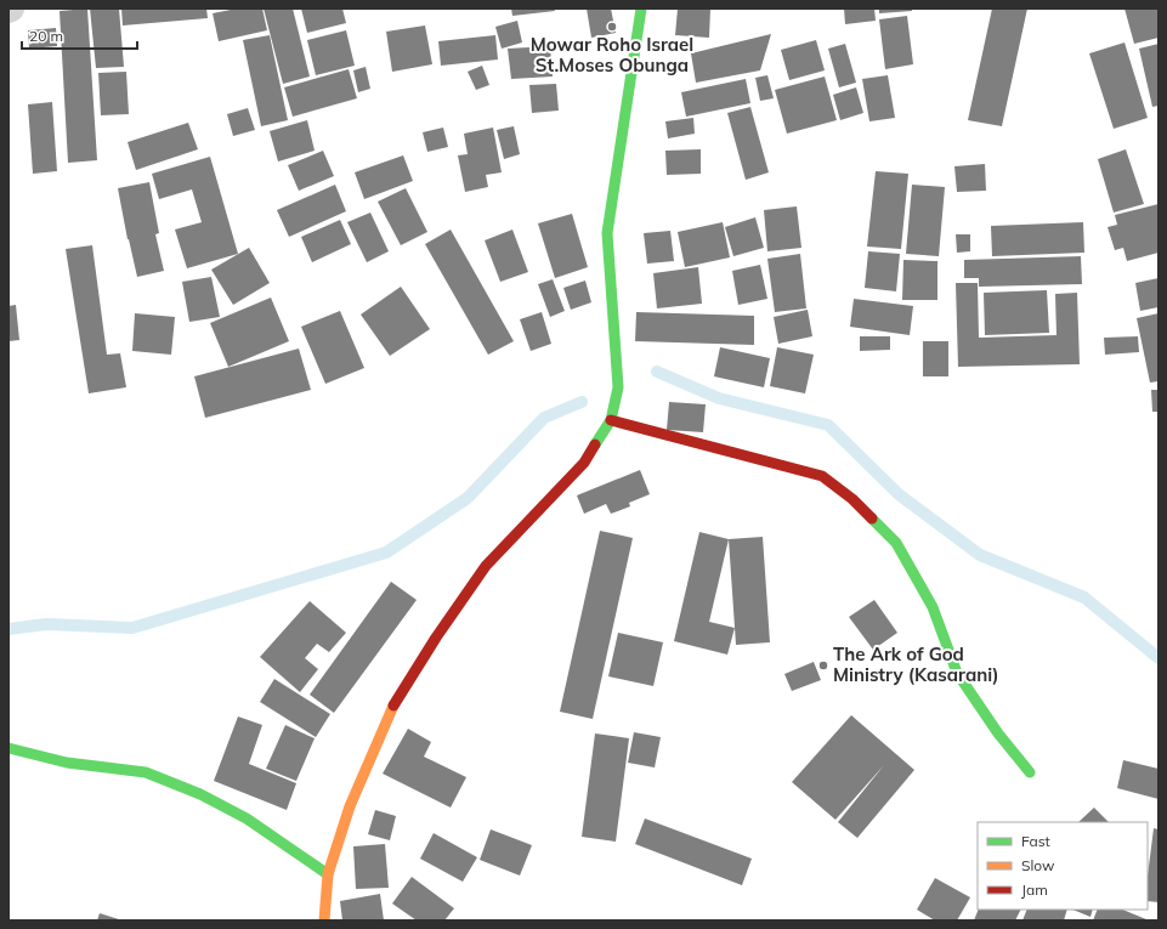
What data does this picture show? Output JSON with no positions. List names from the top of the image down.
{
  "places": ["Mowar Roho Israel St.Moses Obunga", "The Ark of God Ministry (Kasarani)"],
  "legend": ["Fast", "Slow", "Jam"],
  "scale_bar": "20 m"
}
